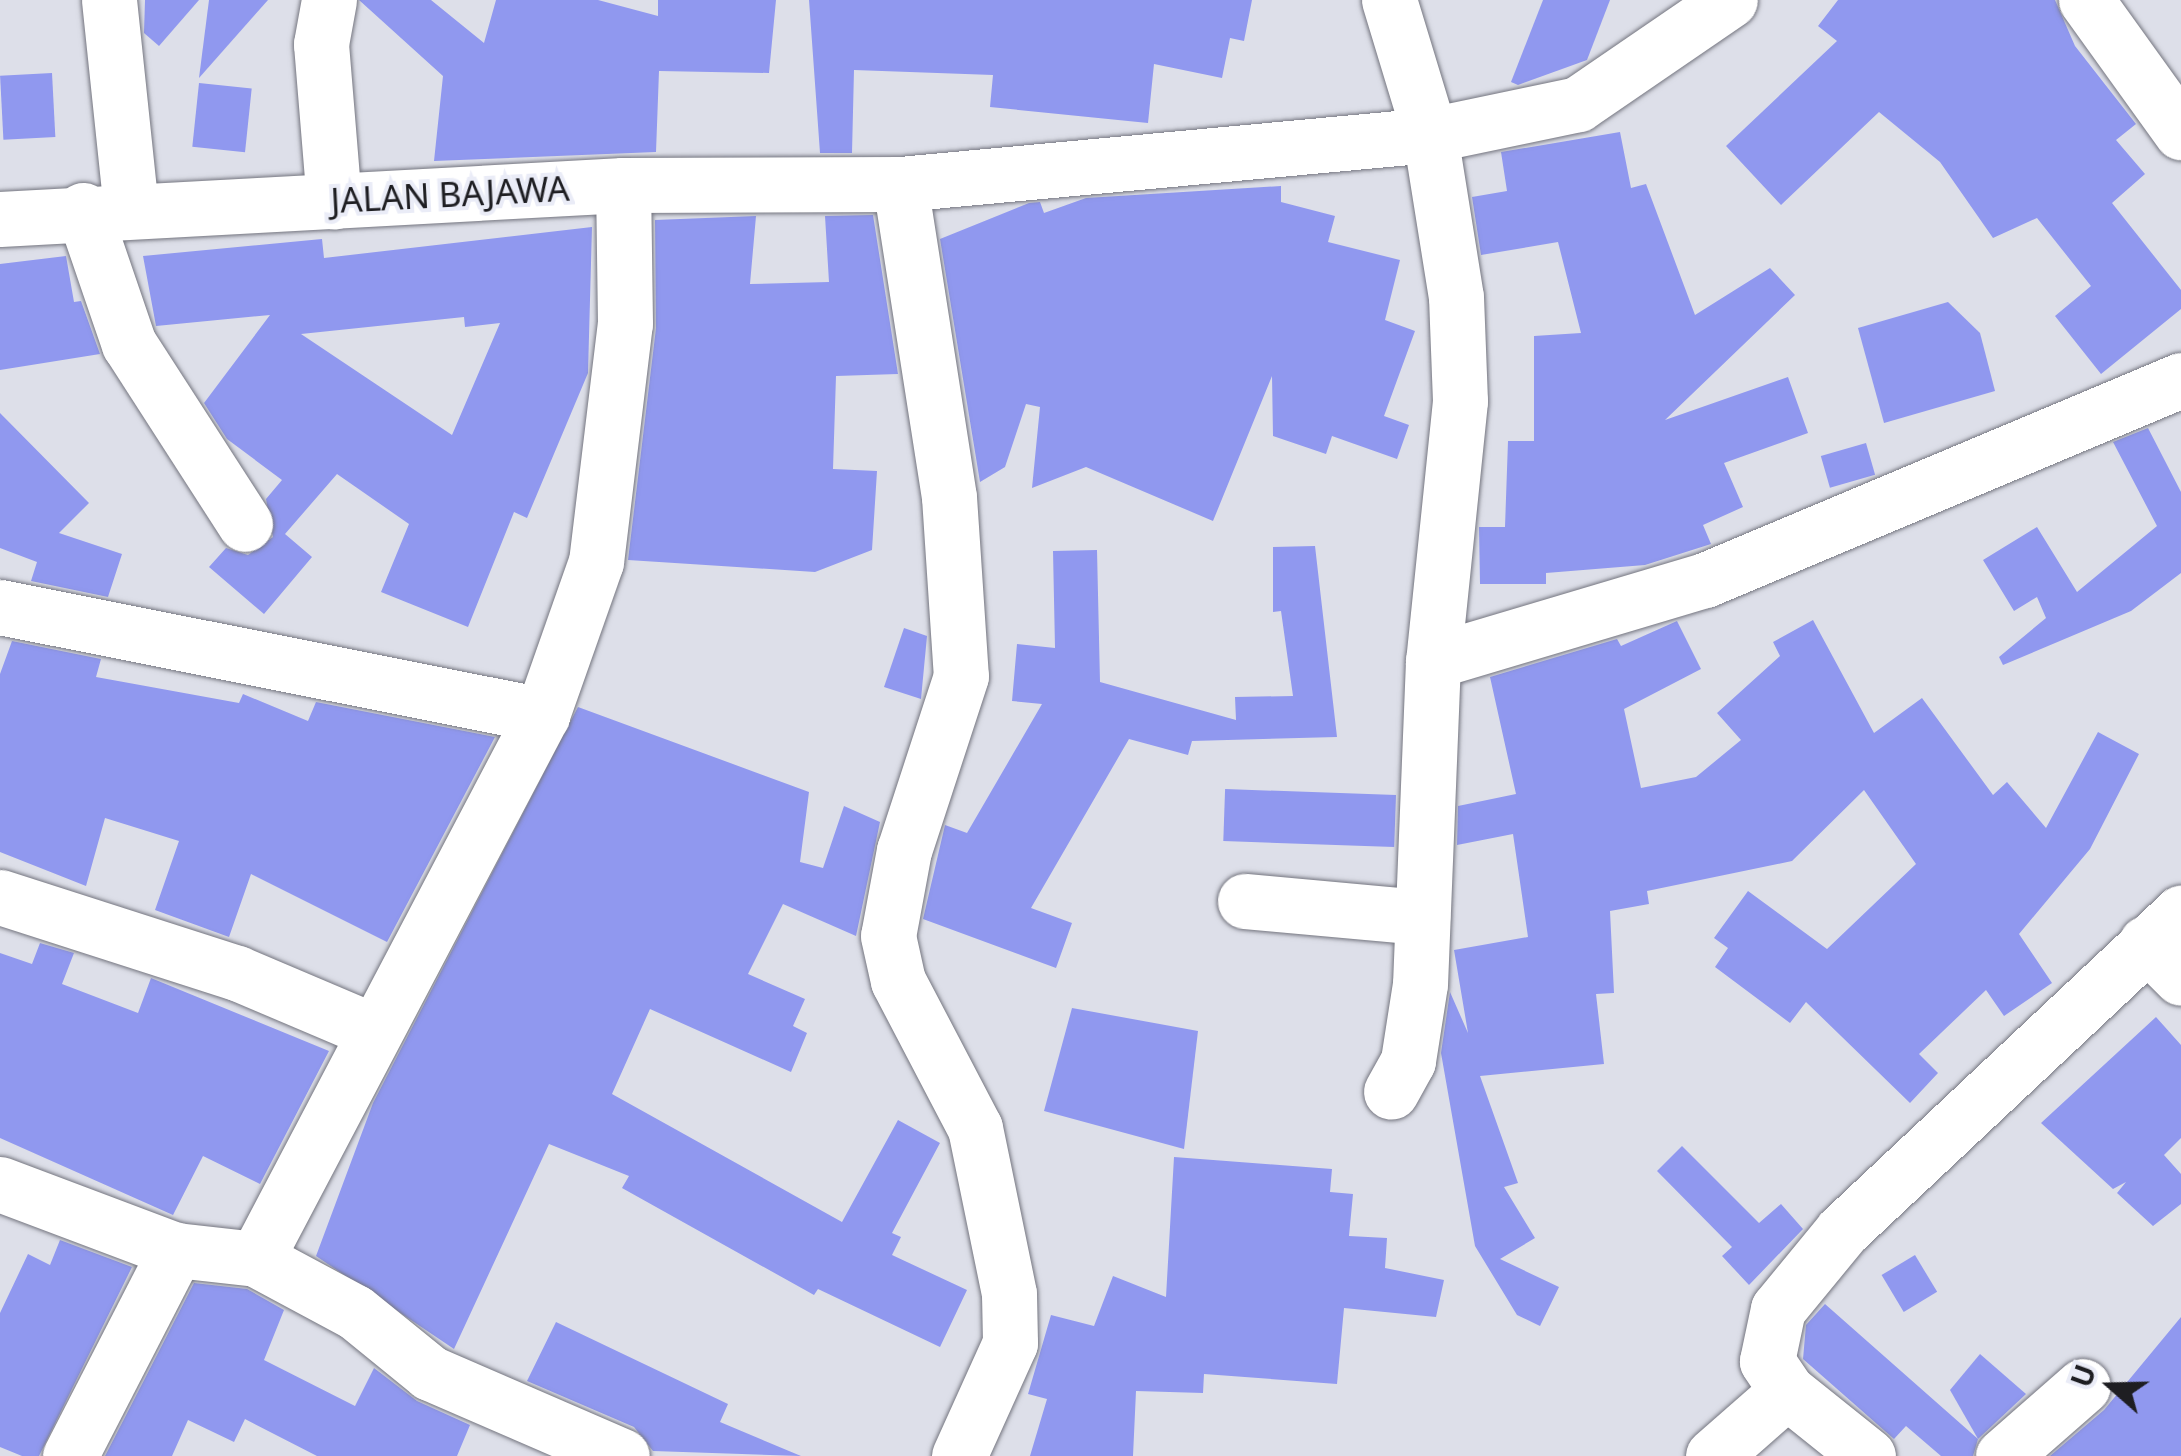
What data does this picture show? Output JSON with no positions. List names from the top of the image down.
{
  "streets": {
    "street": ["JALAN BAJAWA"]
  },
  "north": "left"
}
